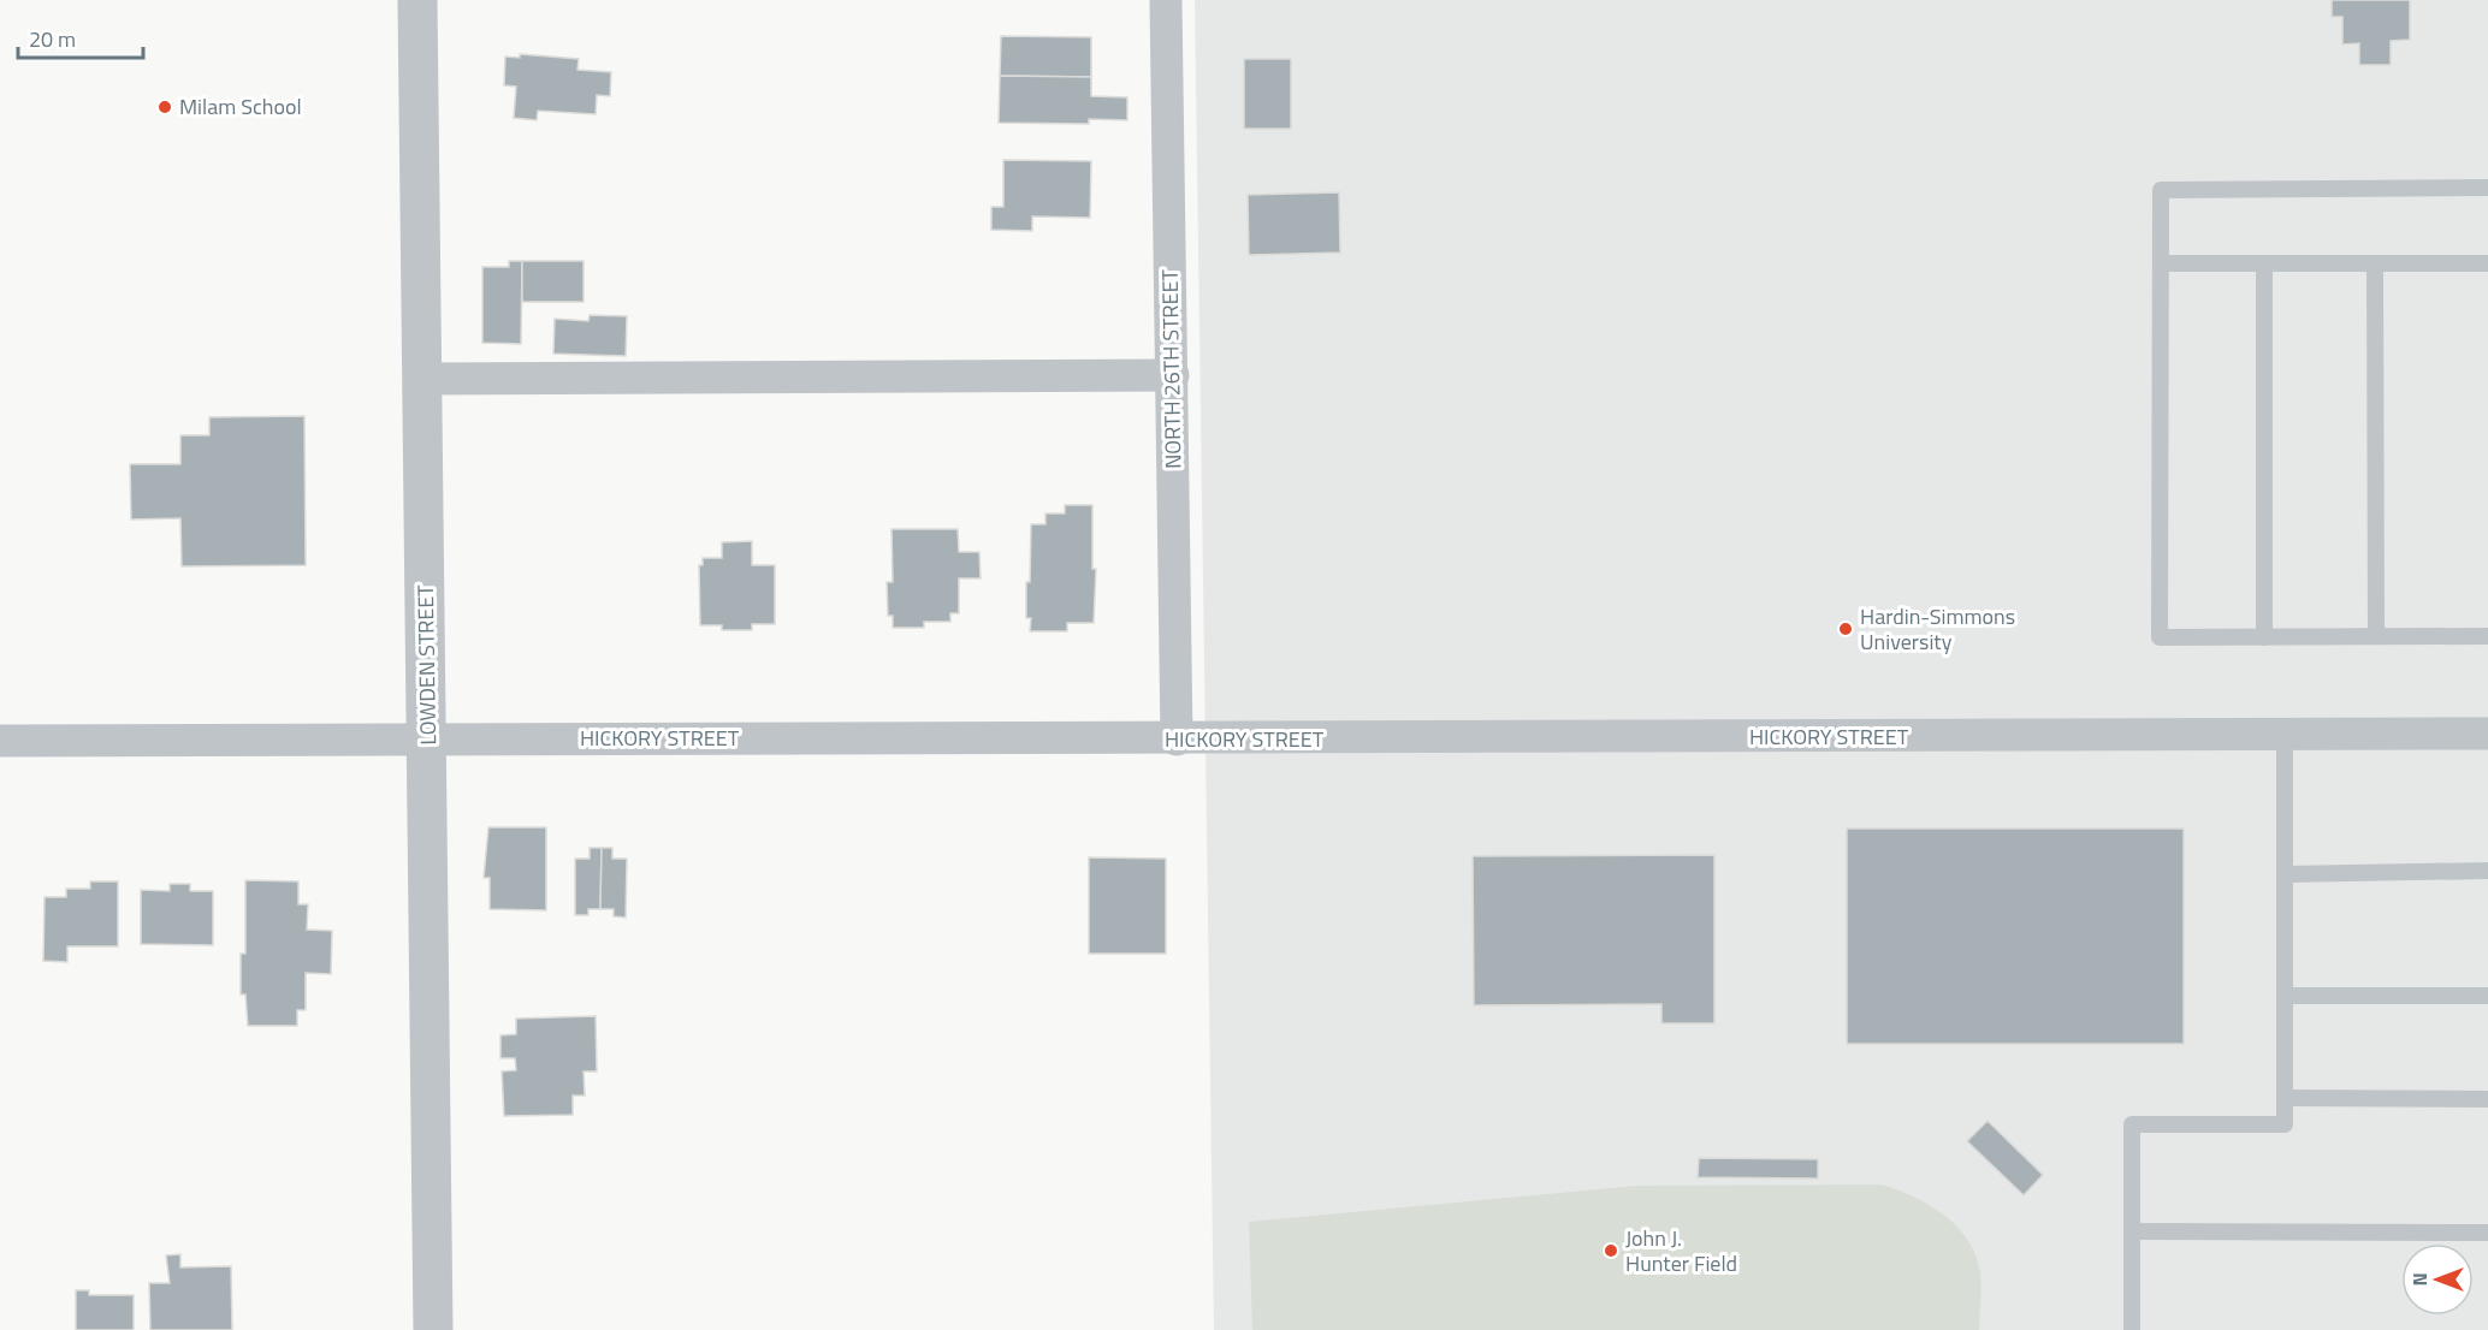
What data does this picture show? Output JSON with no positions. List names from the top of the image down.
{
  "streets": {
    "street": ["NORTH 26TH STREET", "LOWDEN STREET", "HICKORY STREET"]
  },
  "crossings": [
    ["NORTH 26TH STREET", "HICKORY STREET"],
    ["LOWDEN STREET", "HICKORY STREET"]
  ],
  "places": ["Milam School", "Hardin-Simmons University", "John J. Hunter Field"],
  "scale_bar": "20 m",
  "north": "left"
}
